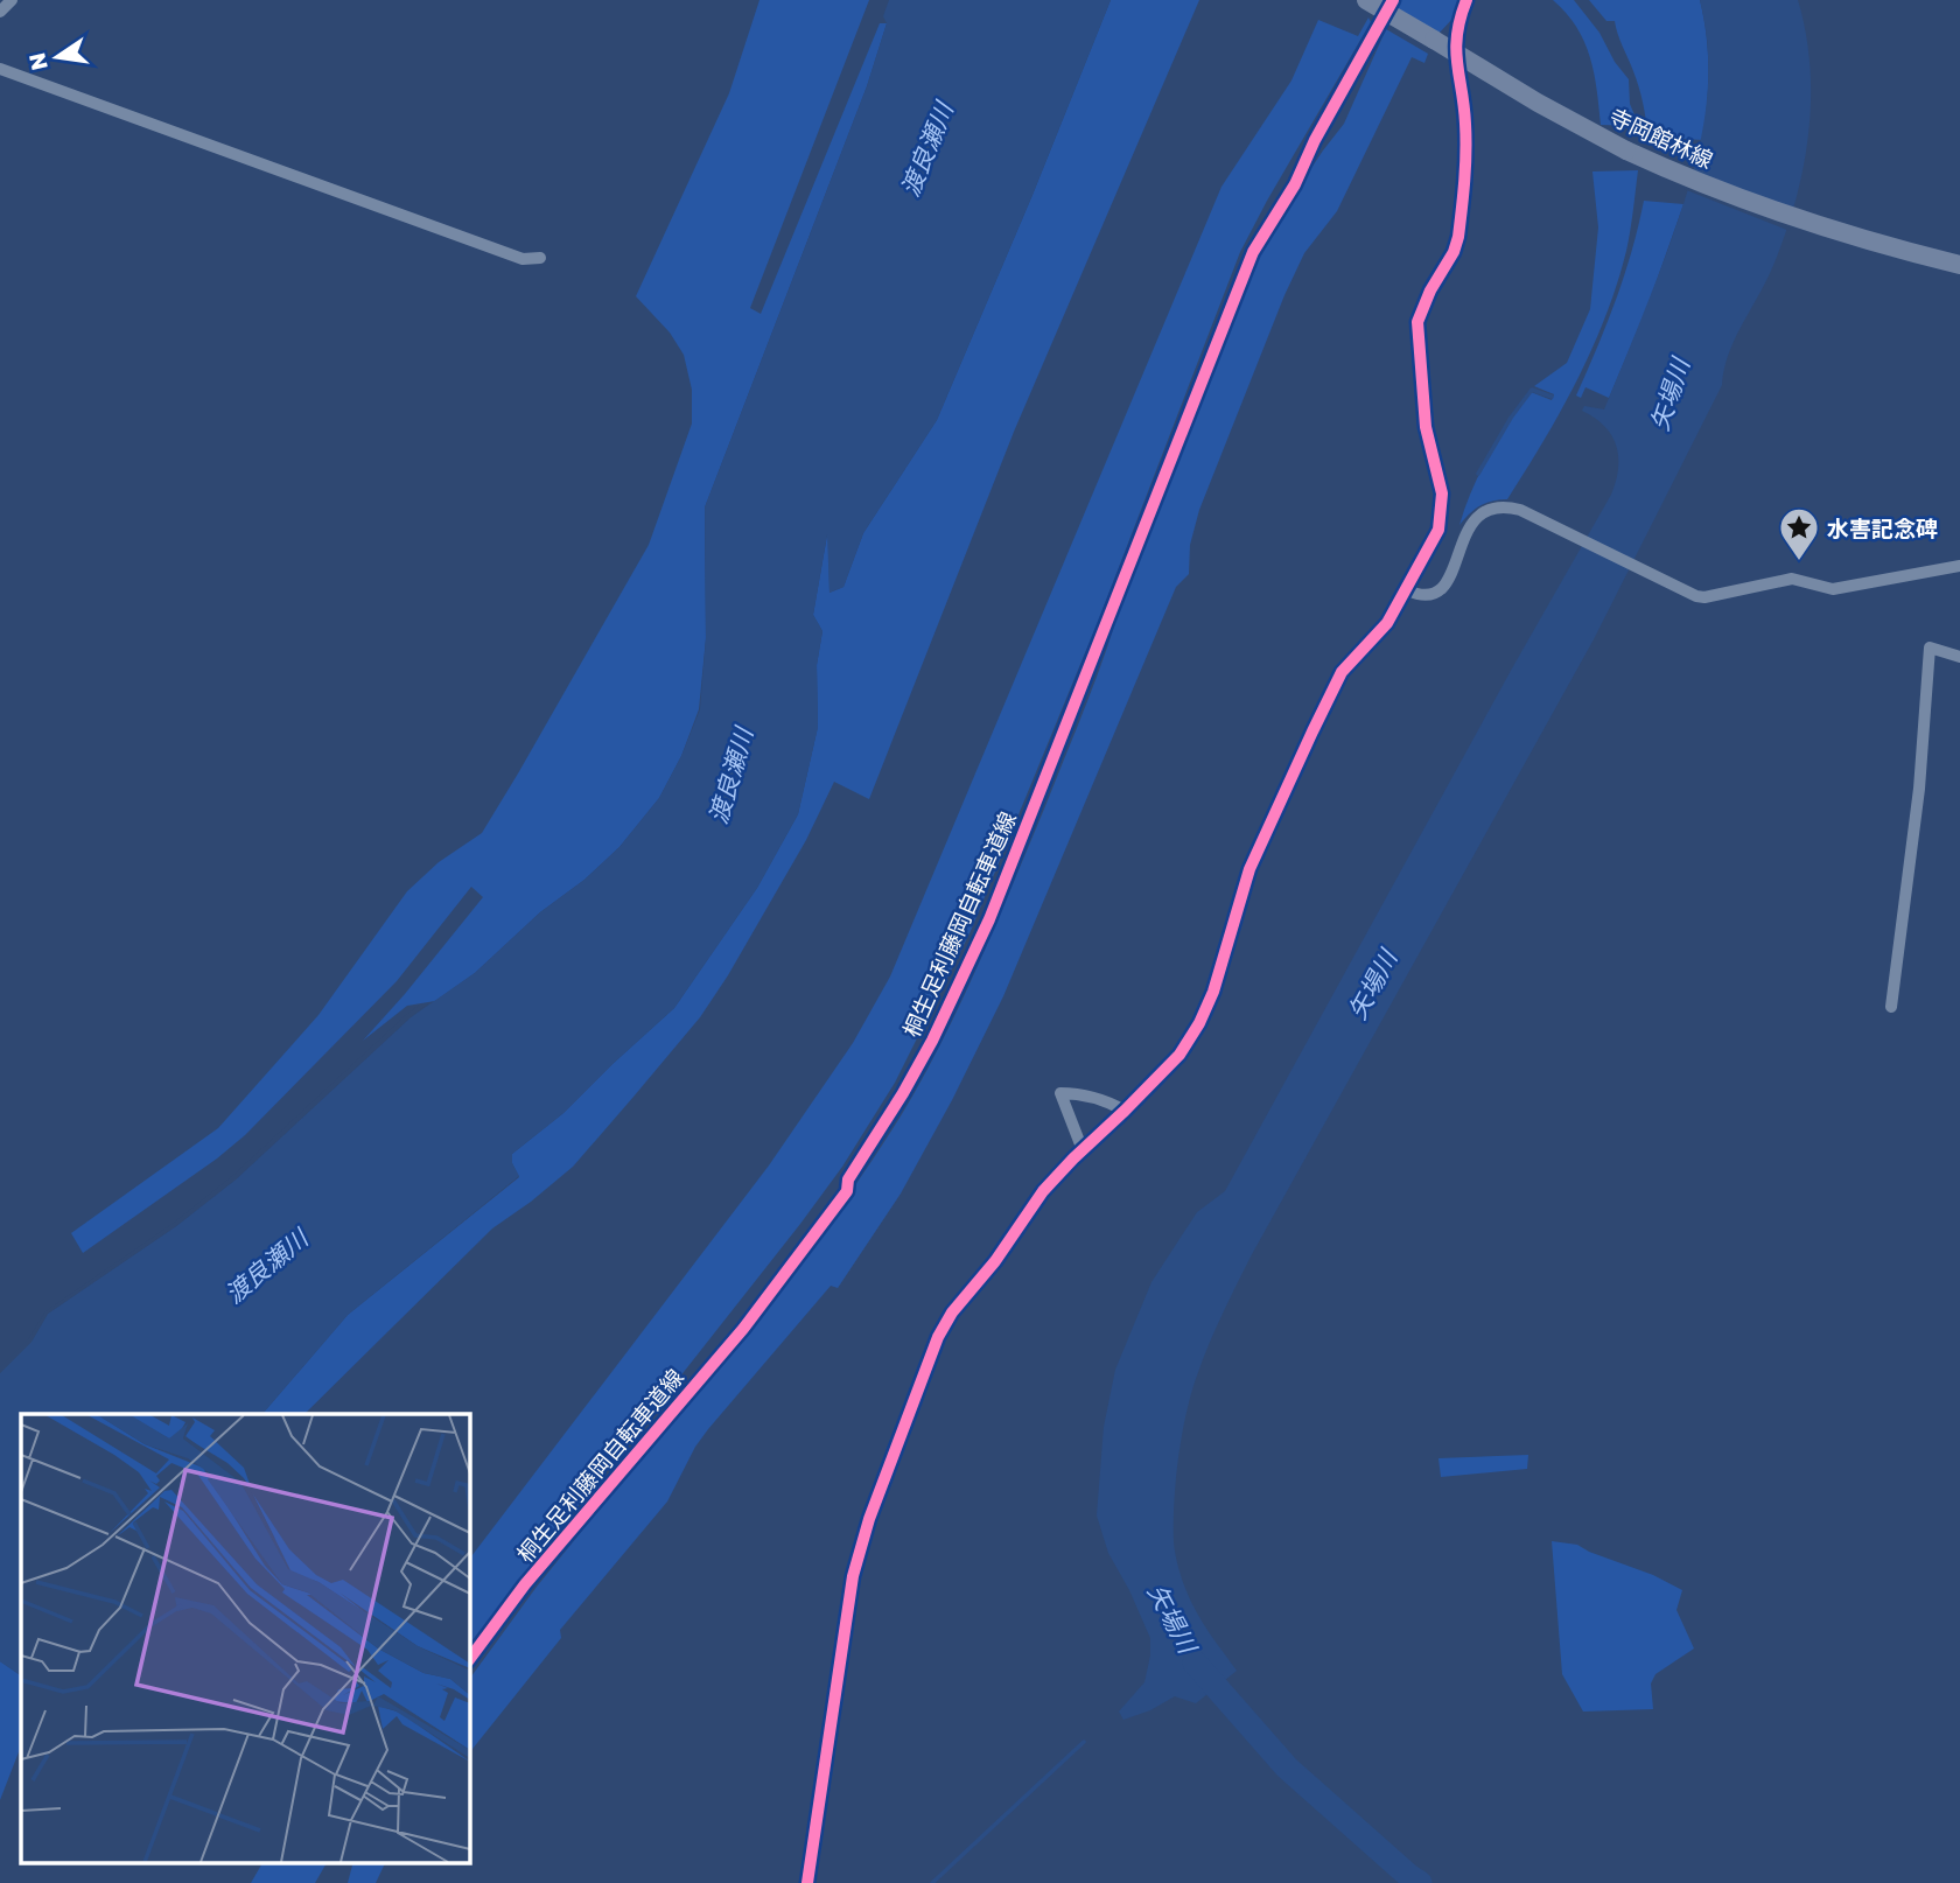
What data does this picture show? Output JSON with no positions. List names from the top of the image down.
{
  "streets": {
    "main road": ["寺岡館林線"],
    "cycle path": ["桐生足利藤岡自転車道線"]
  },
  "water": ["渡良瀬川", "矢場川"],
  "places": {
    "place": ["水害記念碑"]
  },
  "north": "left"
}
